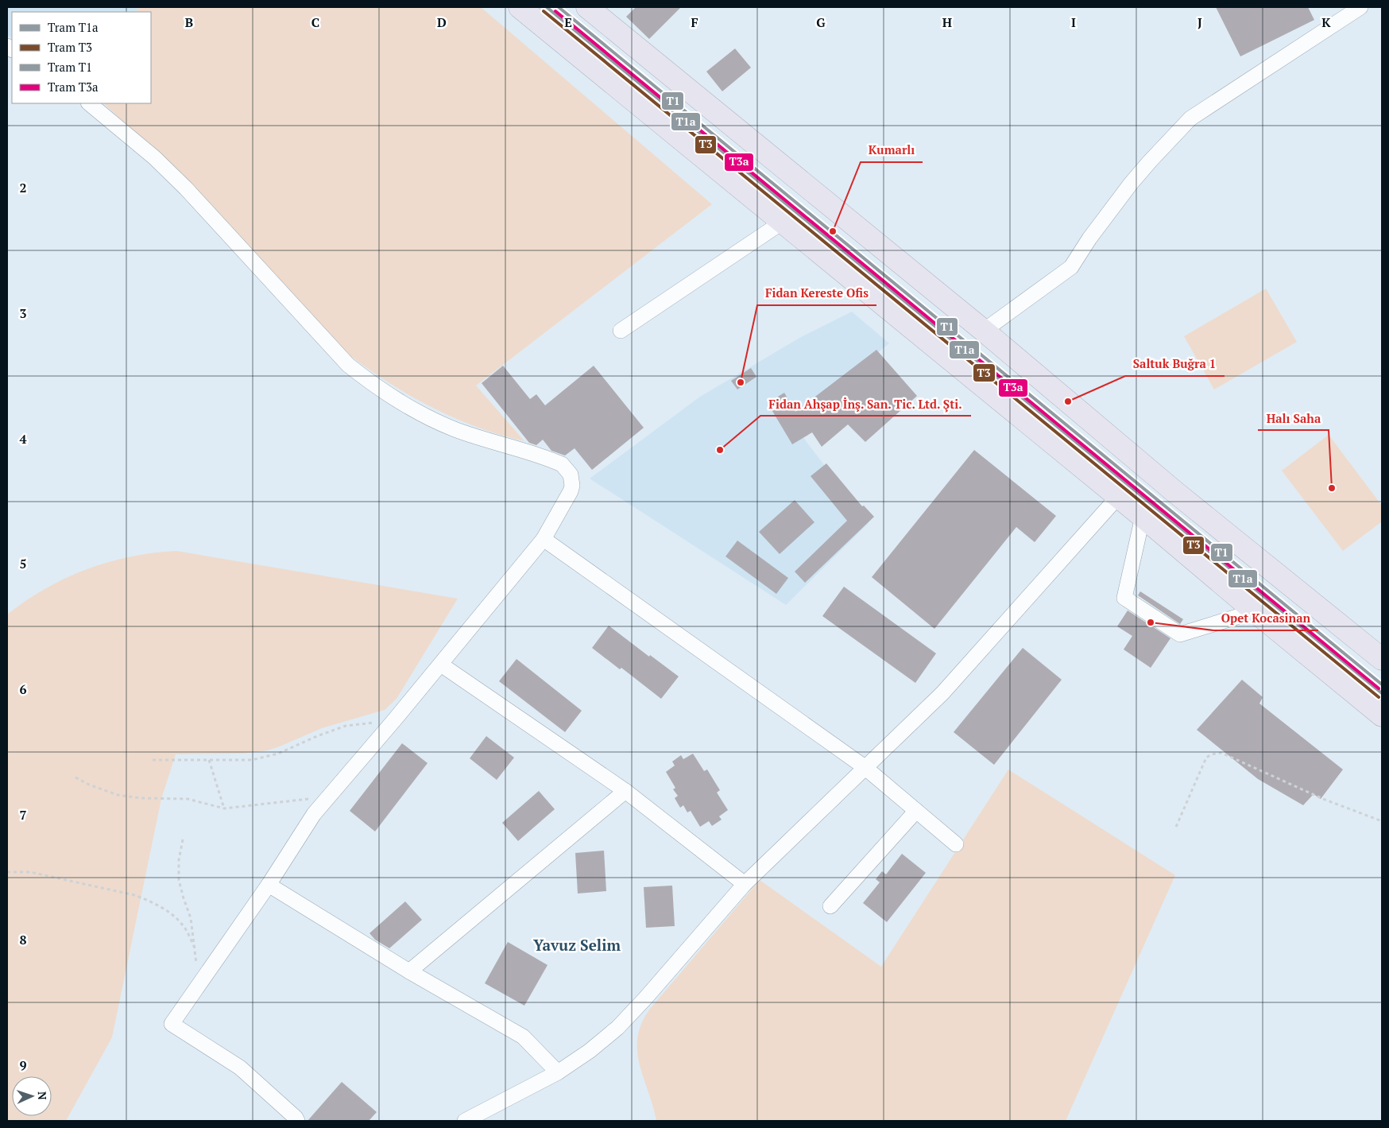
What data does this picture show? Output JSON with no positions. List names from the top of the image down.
{
  "districts": ["Yavuz Selim"],
  "places": [
    "Kumarlı",
    "Fidan Kereste Ofis",
    "Saltuk Buğra 1",
    "Fidan Ahşap İnş. San. Tic. Ltd. Şti.",
    "Halı Saha",
    "Opet Kocasinan"
  ],
  "lines": [
    "tram line T1a",
    "tram line T1",
    "tram line T3",
    "tram line T3a"
  ],
  "legend": [
    "Tram T1a",
    "Tram T3",
    "Tram T1",
    "Tram T3a"
  ],
  "north": "right",
  "grid": {
    "columns": [
      "B",
      "C",
      "D",
      "E",
      "F",
      "G",
      "H",
      "I",
      "J",
      "K"
    ],
    "rows": [
      "2",
      "3",
      "4",
      "5",
      "6",
      "7",
      "8",
      "9"
    ]
  }
}
